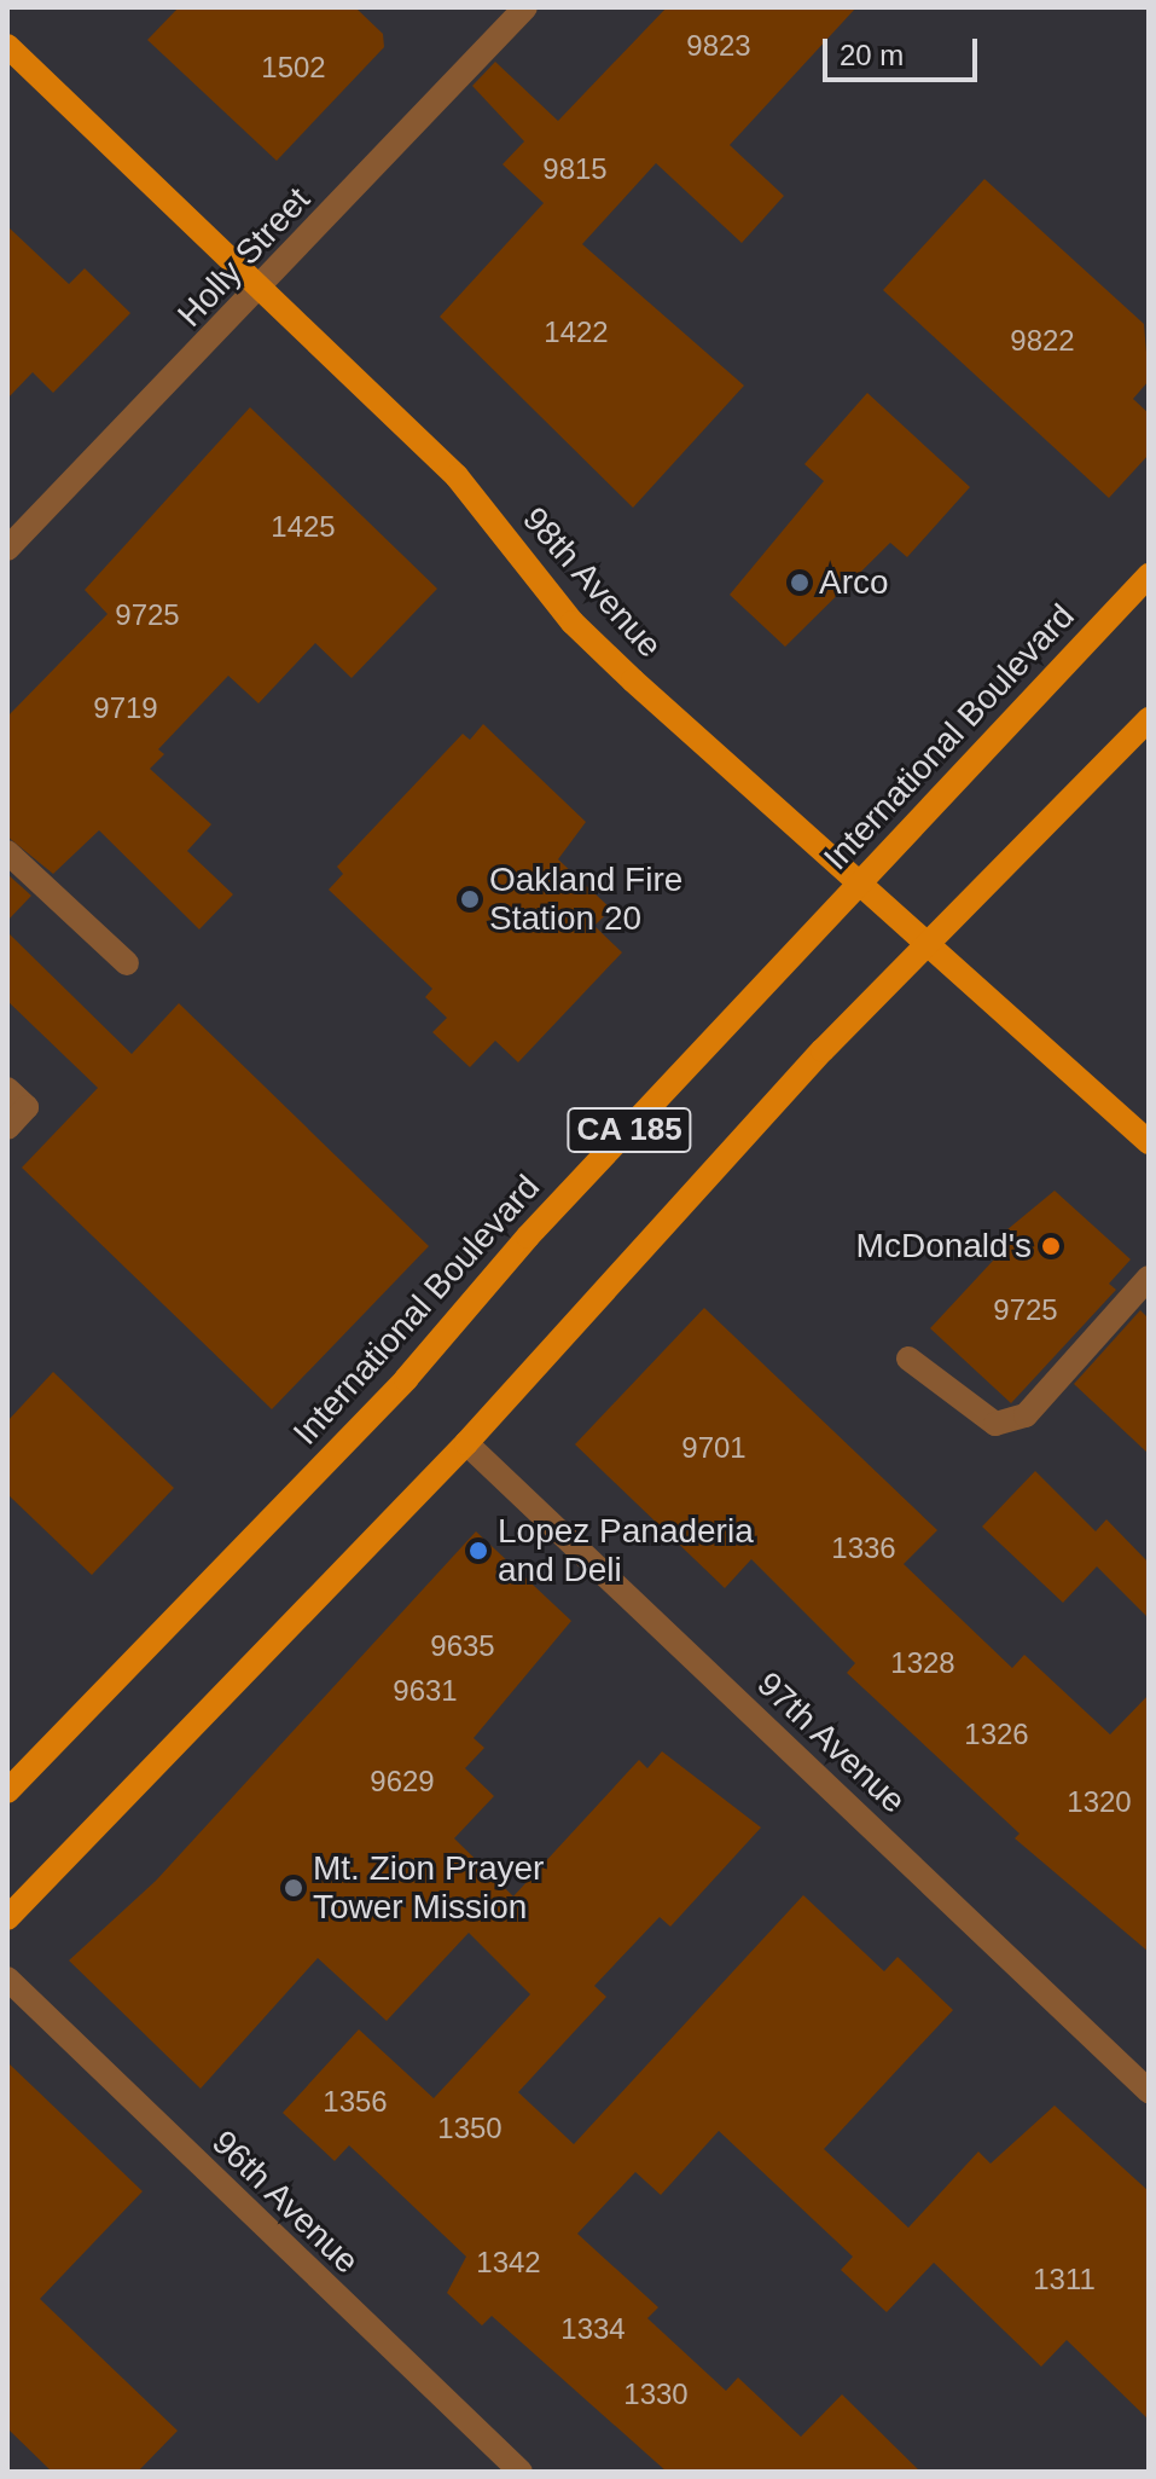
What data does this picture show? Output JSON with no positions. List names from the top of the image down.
{
  "streets": {
    "main road": ["98th Avenue", "International Boulevard", "CA 185"],
    "street": ["Holly Street", "97th Avenue", "96th Avenue"]
  },
  "crossings": [
    ["Holly Street", "98th Avenue"],
    ["98th Avenue", "International Boulevard"],
    ["98th Avenue", "CA 185"],
    ["CA 185", "97th Avenue"]
  ],
  "places": [
    "Arco",
    "Oakland Fire Station 20",
    "McDonald's",
    "Lopez Panaderia and Deli",
    "Mt. Zion Prayer Tower Mission"
  ],
  "house_numbers": [
    "9823",
    "1502",
    "9815",
    "1422",
    "9822",
    "1425",
    "9725",
    "9719",
    "9725",
    "9701",
    "1336",
    "9635",
    "1328",
    "9631",
    "1326",
    "9629",
    "1320",
    "1356",
    "1350",
    "1342",
    "1311",
    "1334",
    "1330"
  ],
  "scale_bar": "20 m"
}
